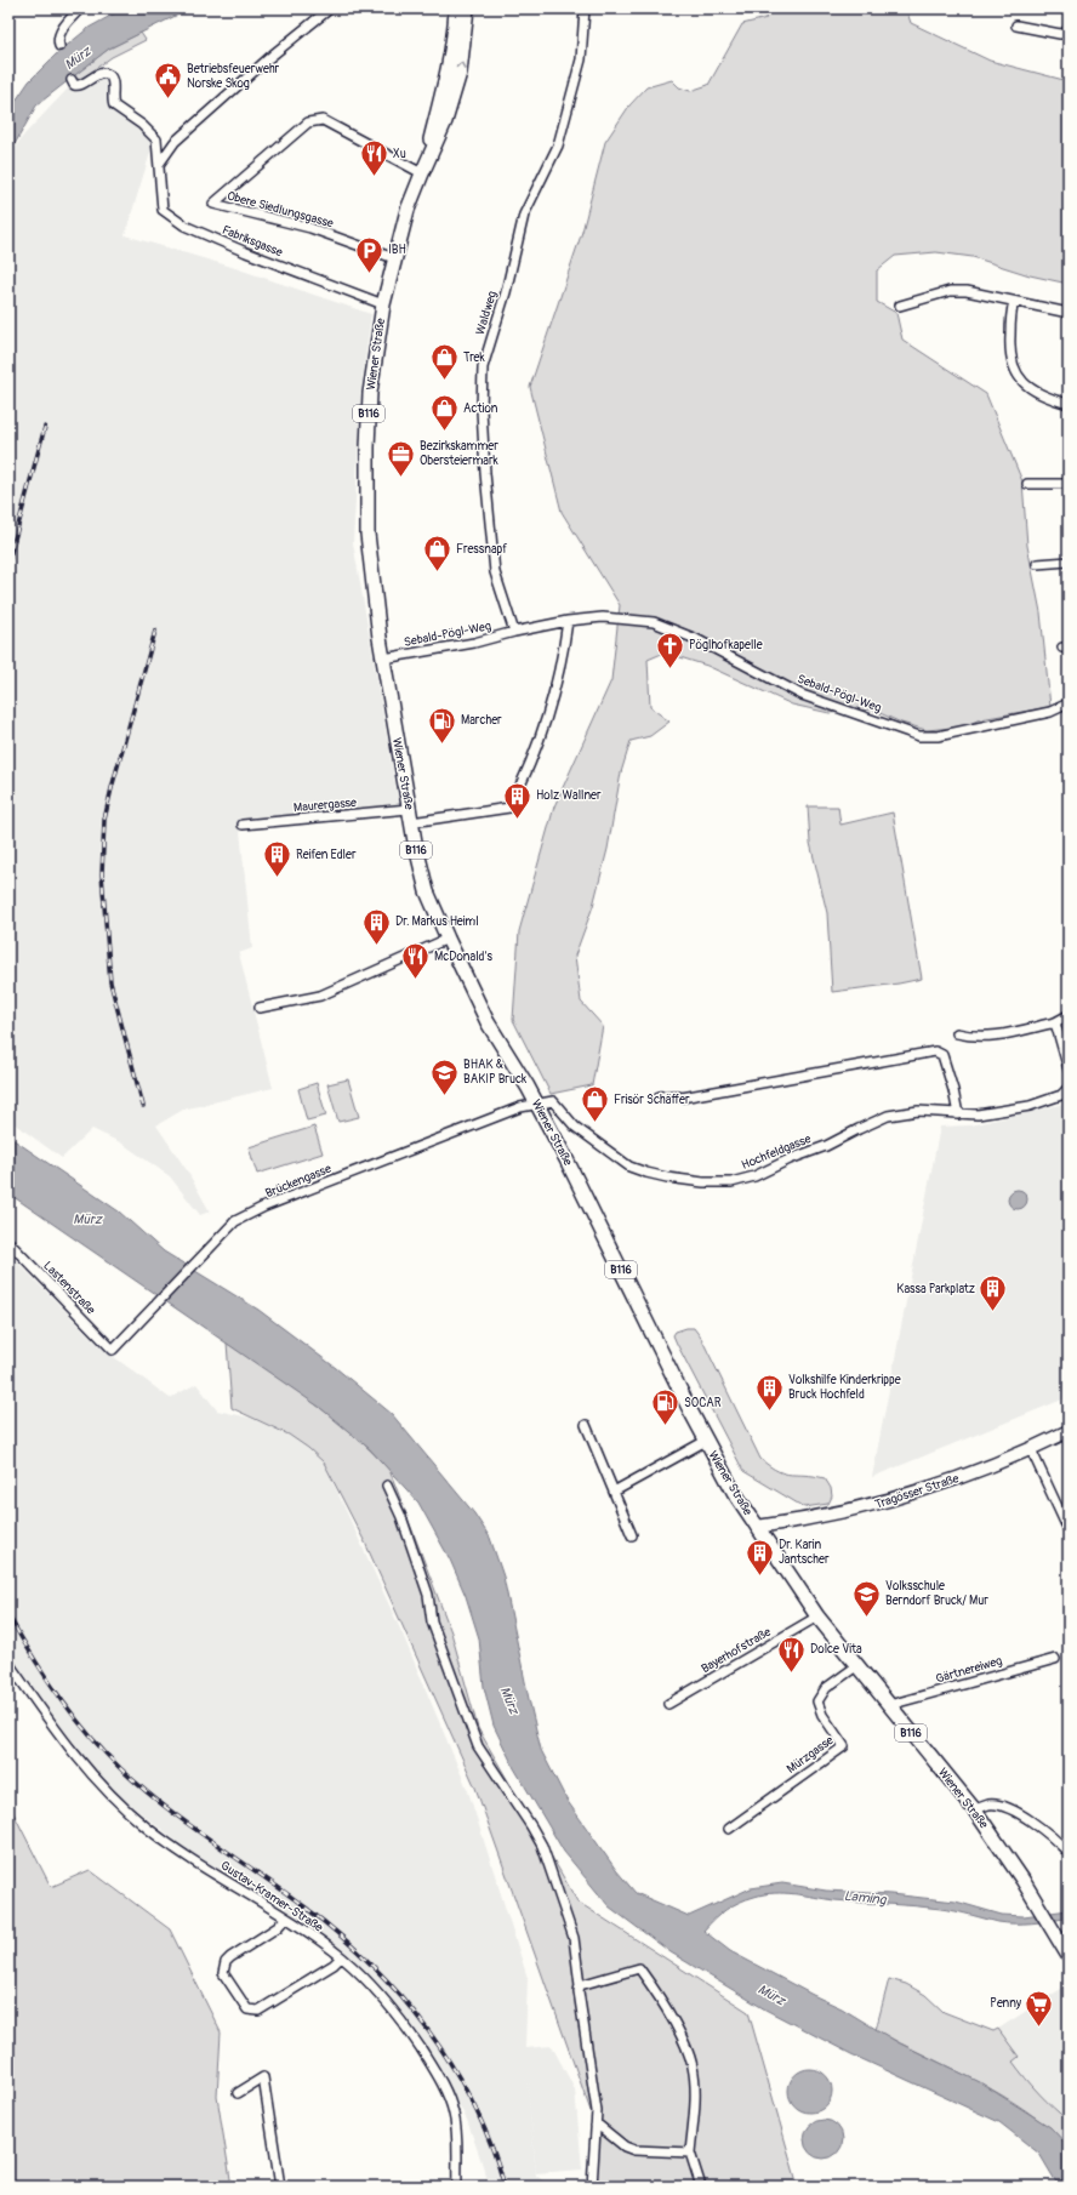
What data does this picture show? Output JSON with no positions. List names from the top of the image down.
{
  "streets": {
    "main road": ["Wiener Straße", "B116", "Tragösser Straße"],
    "street": [
      "Obere Siedlungsgasse",
      "Fabriksgasse",
      "Waldweg",
      "Sebald-Pögl-Weg",
      "Maurergasse",
      "Hochfeldgasse",
      "Brückengasse",
      "Lastenstraße",
      "Bayerhofstraße",
      "Gärtnereiweg",
      "Mürzgasse",
      "Gustav-Kramer-Straße"
    ]
  },
  "crossings": [
    ["Obere Siedlungsgasse", "Wiener Straße"],
    ["Fabriksgasse", "Wiener Straße"],
    ["Waldweg", "Sebald-Pögl-Weg"],
    ["Wiener Straße", "Sebald-Pögl-Weg"],
    ["Wiener Straße", "Maurergasse"],
    ["Wiener Straße", "Hochfeldgasse"],
    ["Wiener Straße", "Brückengasse"],
    ["Wiener Straße", "Tragösser Straße"],
    ["Wiener Straße", "Bayerhofstraße"],
    ["Wiener Straße", "Gärtnereiweg"],
    ["Wiener Straße", "Mürzgasse"],
    ["Sebald-Pögl-Weg", "Maurergasse"],
    ["Hochfeldgasse", "Brückengasse"],
    ["Brückengasse", "Lastenstraße"]
  ],
  "water": ["Mürz", "Laming"],
  "places": {
    "public building": ["Betriebsfeuerwehr Norske Skog"],
    "restaurant": ["Xu", "McDonald's", "Dolce Vita"],
    "parking": ["IBH"],
    "shop": [
      "Trek",
      "Action",
      "Fressnapf",
      "Frisör Schäffer"
    ],
    "office": ["Bezirkskammer Obersteiermark"],
    "church": ["Pöglhofkapelle"],
    "fuel station": ["Marcher", "SOCAR"],
    "building": [
      "Holz Wallner",
      "Reifen Edler",
      "Dr. Markus Heiml",
      "Kassa Parkplatz",
      "Volkshilfe Kinderkrippe Bruck Hochfeld",
      "Dr. Karin Jantscher"
    ],
    "school or university": ["BHAK & BAKIP Bruck", "Volksschule Berndorf Bruck/ Mur"],
    "supermarket": ["Penny"]
  }
}
